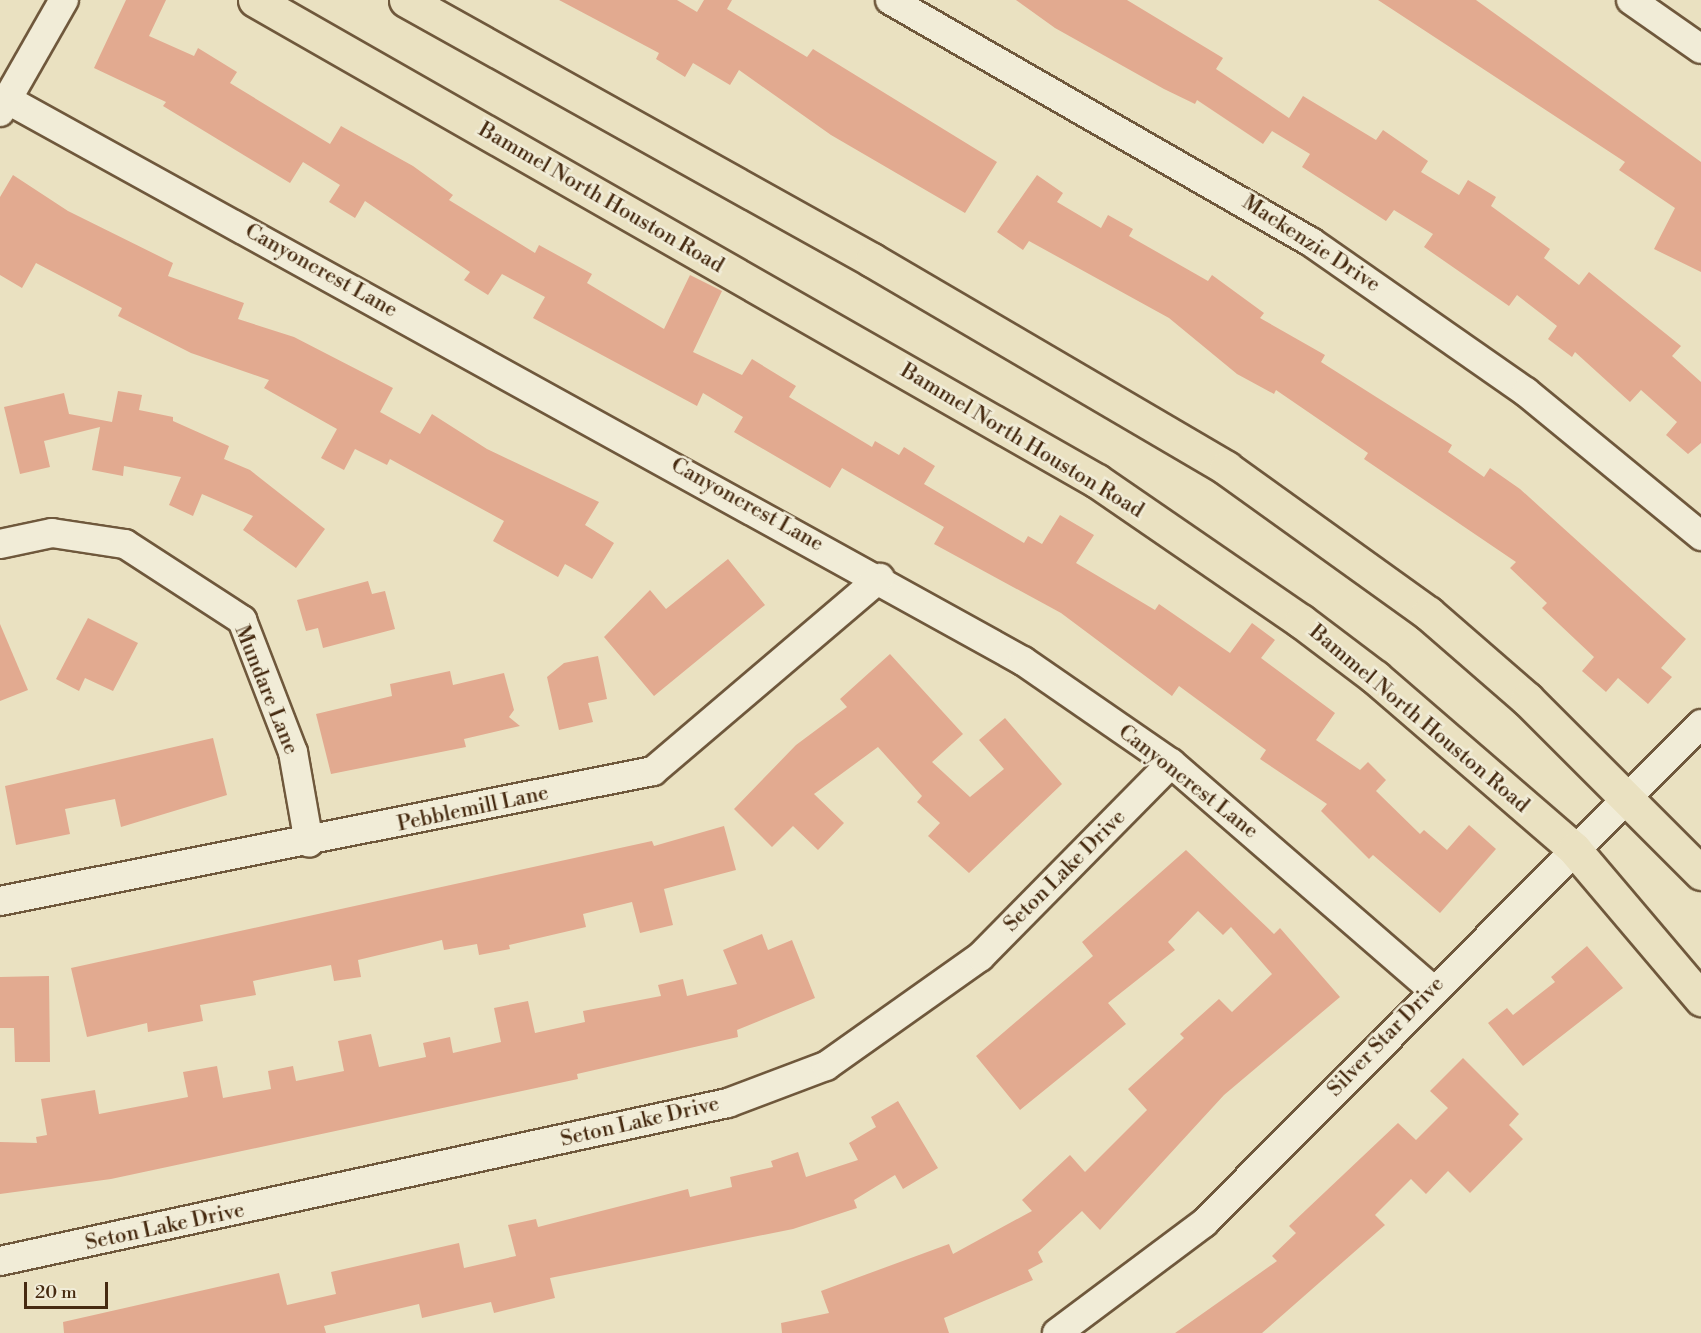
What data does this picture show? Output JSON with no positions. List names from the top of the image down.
{
  "streets": {
    "main road": ["Bammel North Houston Road"],
    "street": [
      "Mackenzie Drive",
      "Canyoncrest Lane",
      "Mundare Lane",
      "Pebblemill Lane",
      "Seton Lake Drive",
      "Silver Star Drive"
    ]
  },
  "crossings": [
    ["Bammel North Houston Road", "Silver Star Drive"],
    ["Canyoncrest Lane", "Pebblemill Lane"],
    ["Canyoncrest Lane", "Seton Lake Drive"],
    ["Canyoncrest Lane", "Silver Star Drive"],
    ["Mundare Lane", "Pebblemill Lane"]
  ],
  "scale_bar": "20 m"
}
